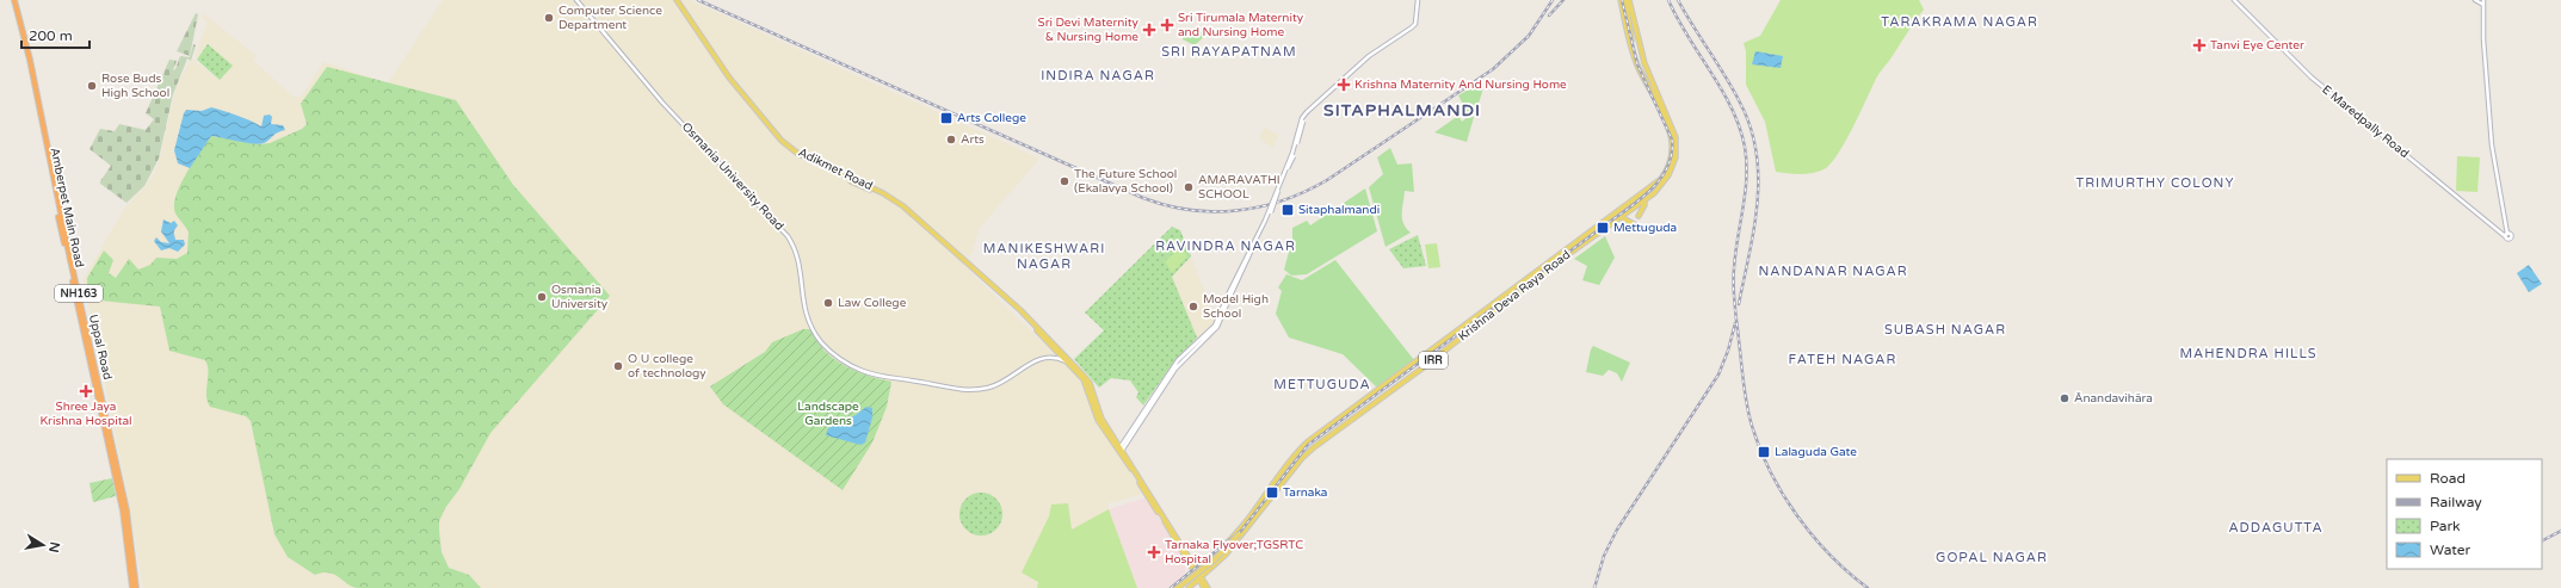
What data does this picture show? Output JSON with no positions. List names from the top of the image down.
{
  "streets": {
    "highway": ["Amberpet Main Road", "NH163", "Uppal Road"],
    "main road": [
      "E Maredpally Road",
      "Adikmet Road",
      "Osmania University Road",
      "Krishna Deva Raya Road",
      "IRR"
    ]
  },
  "crossings": [
    ["Adikmet Road", "Osmania University Road"],
    ["Amberpet Main Road", "Uppal Road"],
    ["Krishna Deva Raya Road", "IRR"]
  ],
  "districts": [
    "TARAKRAMA NAGAR",
    "SRI RAYAPATNAM",
    "INDIRA NAGAR",
    "SITAPHALMANDI",
    "TRIMURTHY COLONY",
    "RAVINDRA NAGAR",
    "MANIKESHWARI NAGAR",
    "NANDANAR NAGAR",
    "SUBASH NAGAR",
    "MAHENDRA HILLS",
    "FATEH NAGAR",
    "METTUGUDA",
    "ADDAGUTTA",
    "GOPAL NAGAR"
  ],
  "parks": ["Landscape Gardens"],
  "places": {
    "other": [
      "Computer Science Department",
      "Rose Buds High School",
      "Arts",
      "The Future School (Ekalavya School)",
      "AMARAVATHI SCHOOL",
      "Osmania University",
      "Law College",
      "Model High School",
      "O U college of technology",
      "Ānandavihāra"
    ],
    "health": [
      "Sri Tirumala Maternity and Nursing Home",
      "Sri Devi Maternity & Nursing Home",
      "Tanvi Eye Center",
      "Krishna Maternity And Nursing Home",
      "Shree Jaya Krishna Hospital",
      "Tarnaka Flyover;TGSRTC Hospital"
    ],
    "transit": [
      "Arts College",
      "Sitaphalmandi",
      "Mettuguda",
      "Lalaguda Gate",
      "Tarnaka"
    ]
  },
  "legend": [
    "Road",
    "Railway",
    "Park",
    "Water"
  ],
  "scale_bar": "200 m",
  "north": "right"
}
